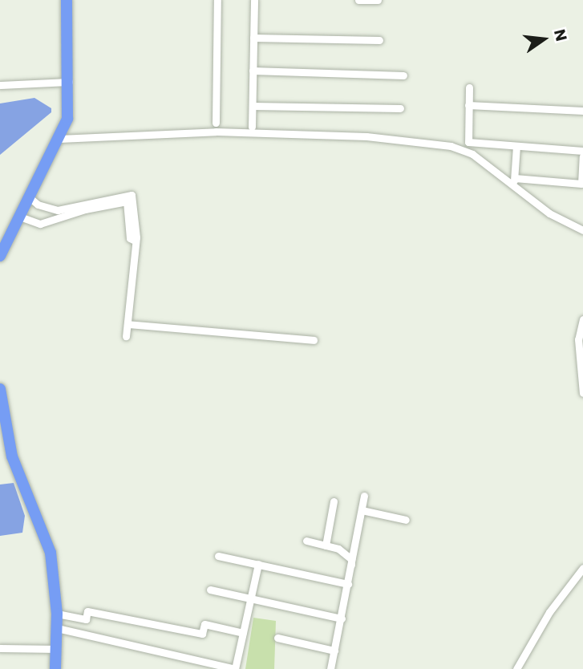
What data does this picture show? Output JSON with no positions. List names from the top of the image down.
{
  "north": "right"
}
